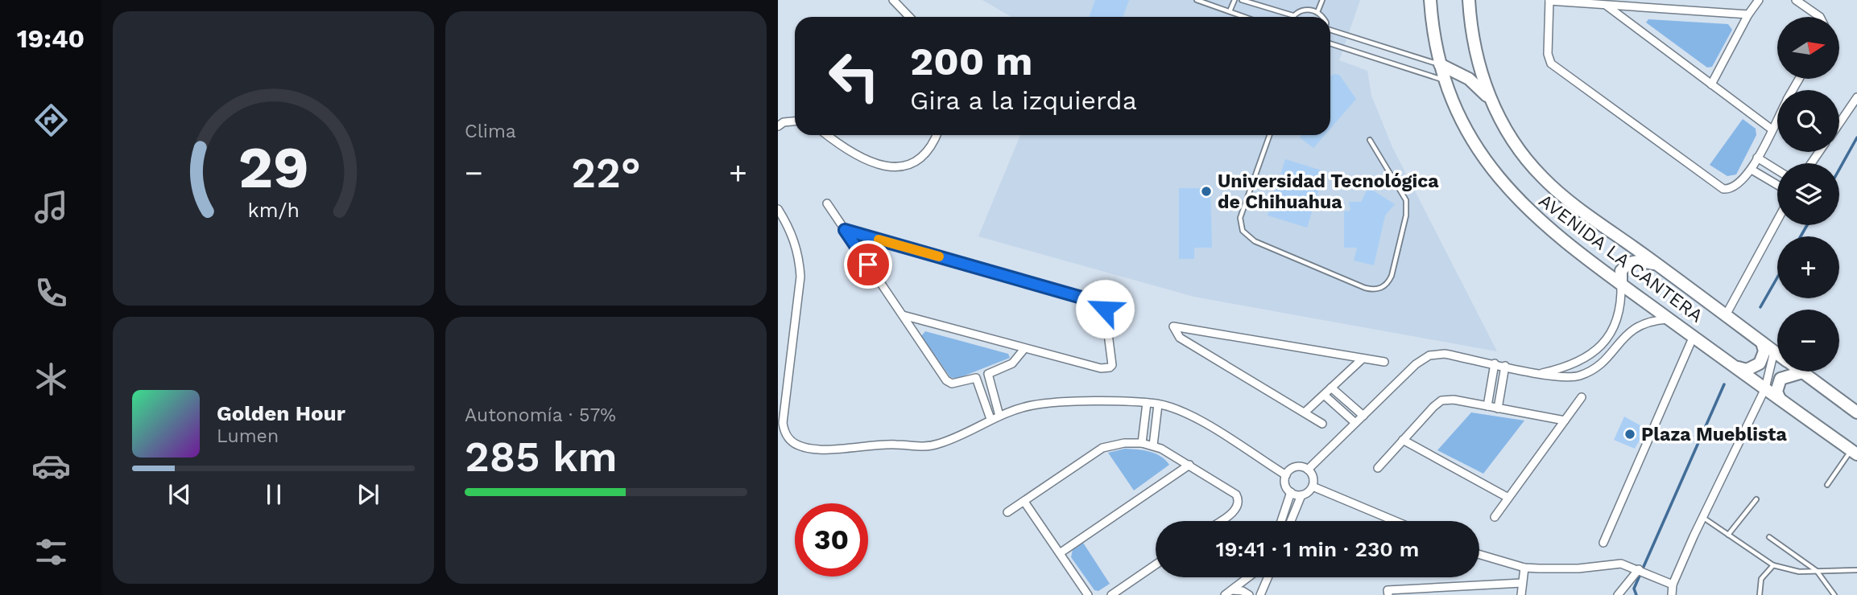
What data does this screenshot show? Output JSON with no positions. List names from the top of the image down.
{
  "streets": {
    "main road": ["AVENIDA LA CANTERA"]
  },
  "places": ["Universidad Tecnológica de Chihuahua", "Plaza Mueblista"],
  "north": "right",
  "page": {
    "tabs": "19:40",
    "tile": [
      "Clima",
      ["Autonomía · 57%", "285 km"]
    ],
    "map_buttons": ["+", "−"],
    "turn": ["200 m", "Gira a la izquierda"],
    "heat": ["−", "22°", "+"],
    "song": ["Golden Hour", "Lumen"],
    "limit": "30",
    "trip": "19:41 · 1 min · 230 m",
    "gauge": ["29", "km/h"]
  }
}
